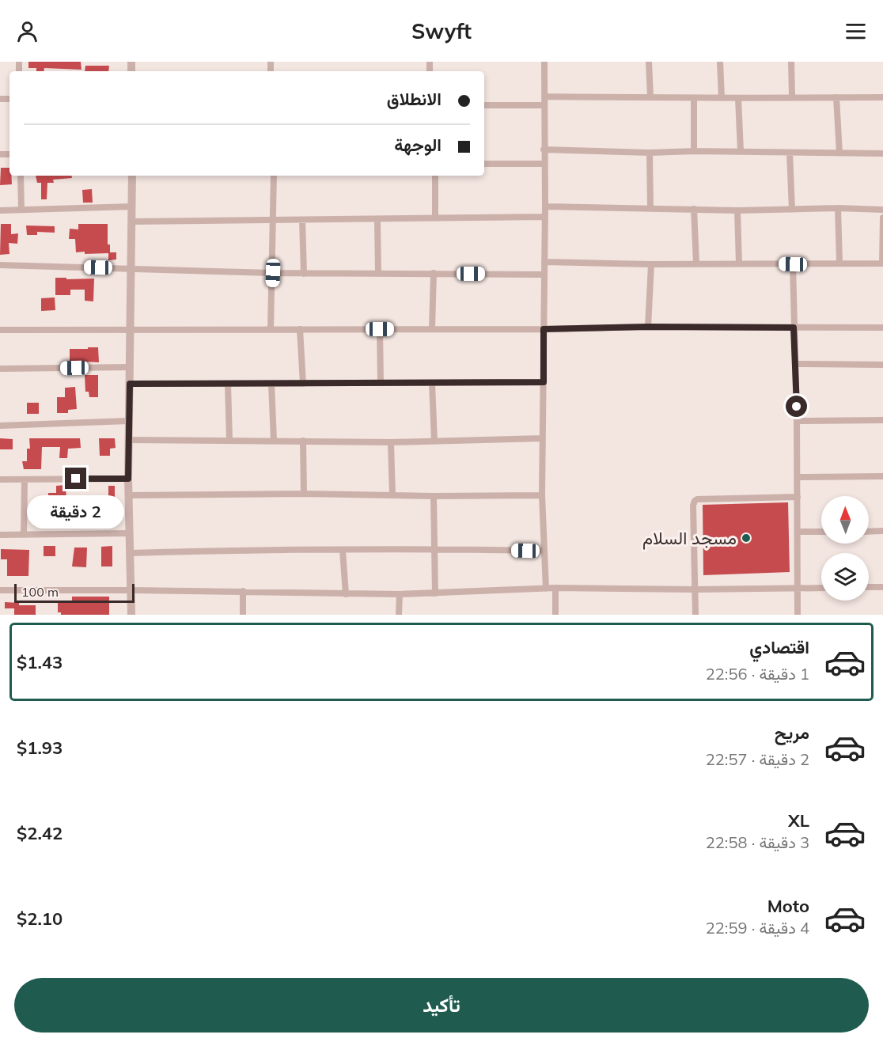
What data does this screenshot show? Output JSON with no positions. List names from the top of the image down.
{
  "places": ["مسجد السلام"],
  "scale_bar": "100 m",
  "north": "top",
  "page": {
    "header": "Swyft",
    "banner": ["الانطلاق", "الوجهة"],
    "bubble": "2 دقيقة",
    "scale": "100 m",
    "list": [
      {
        "name": "اقتصادي",
        "note": "1 دقيقة · 22:56",
        "value": "$1.43"
      },
      {
        "name": "مريح",
        "note": "2 دقيقة · 22:57",
        "value": "$1.93"
      },
      {
        "name": "XL",
        "note": "3 دقيقة · 22:58",
        "value": "$2.42"
      },
      {
        "name": "Moto",
        "note": "4 دقيقة · 22:59",
        "value": "$2.10"
      }
    ],
    "buttons": "تأكيد"
  }
}
